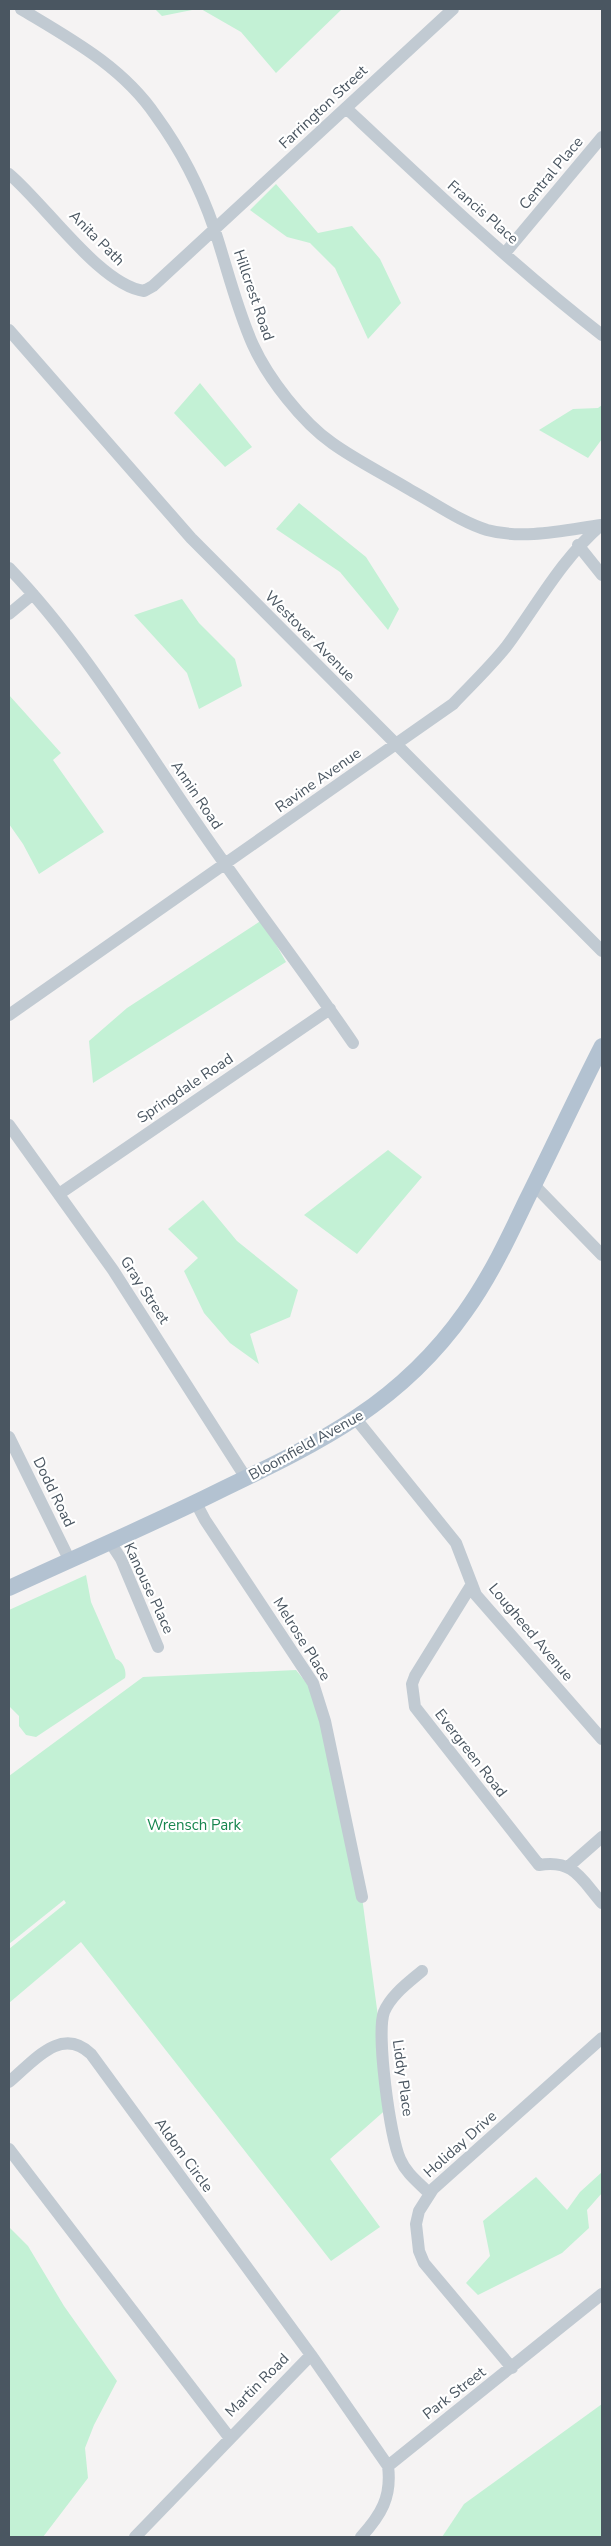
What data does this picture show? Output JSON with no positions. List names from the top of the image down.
{
  "streets": {
    "main road": ["Bloomfield Avenue"],
    "street": [
      "Farrington Street",
      "Central Place",
      "Francis Place",
      "Anita Path",
      "Hillcrest Road",
      "Westover Avenue",
      "Ravine Avenue",
      "Annin Road",
      "Springdale Road",
      "Gray Street",
      "Dodd Road",
      "Kanouse Place",
      "Lougheed Avenue",
      "Melrose Place",
      "Evergreen Road",
      "Liddy Place",
      "Holiday Drive",
      "Aldom Circle",
      "Martin Road",
      "Park Street"
    ]
  },
  "crossings": [
    ["Farrington Street", "Francis Place"],
    ["Farrington Street", "Anita Path"],
    ["Farrington Street", "Hillcrest Road"],
    ["Central Place", "Francis Place"],
    ["Anita Path", "Hillcrest Road"],
    ["Hillcrest Road", "Ravine Avenue"],
    ["Westover Avenue", "Ravine Avenue"],
    ["Ravine Avenue", "Annin Road"],
    ["Annin Road", "Springdale Road"],
    ["Springdale Road", "Gray Street"],
    ["Gray Street", "Bloomfield Avenue"],
    ["Bloomfield Avenue", "Dodd Road"],
    ["Bloomfield Avenue", "Kanouse Place"],
    ["Bloomfield Avenue", "Lougheed Avenue"],
    ["Bloomfield Avenue", "Melrose Place"],
    ["Lougheed Avenue", "Evergreen Road"],
    ["Liddy Place", "Holiday Drive"],
    ["Holiday Drive", "Park Street"],
    ["Aldom Circle", "Martin Road"],
    ["Martin Road", "Park Street"]
  ],
  "parks": ["Wrensch Park"]
}
